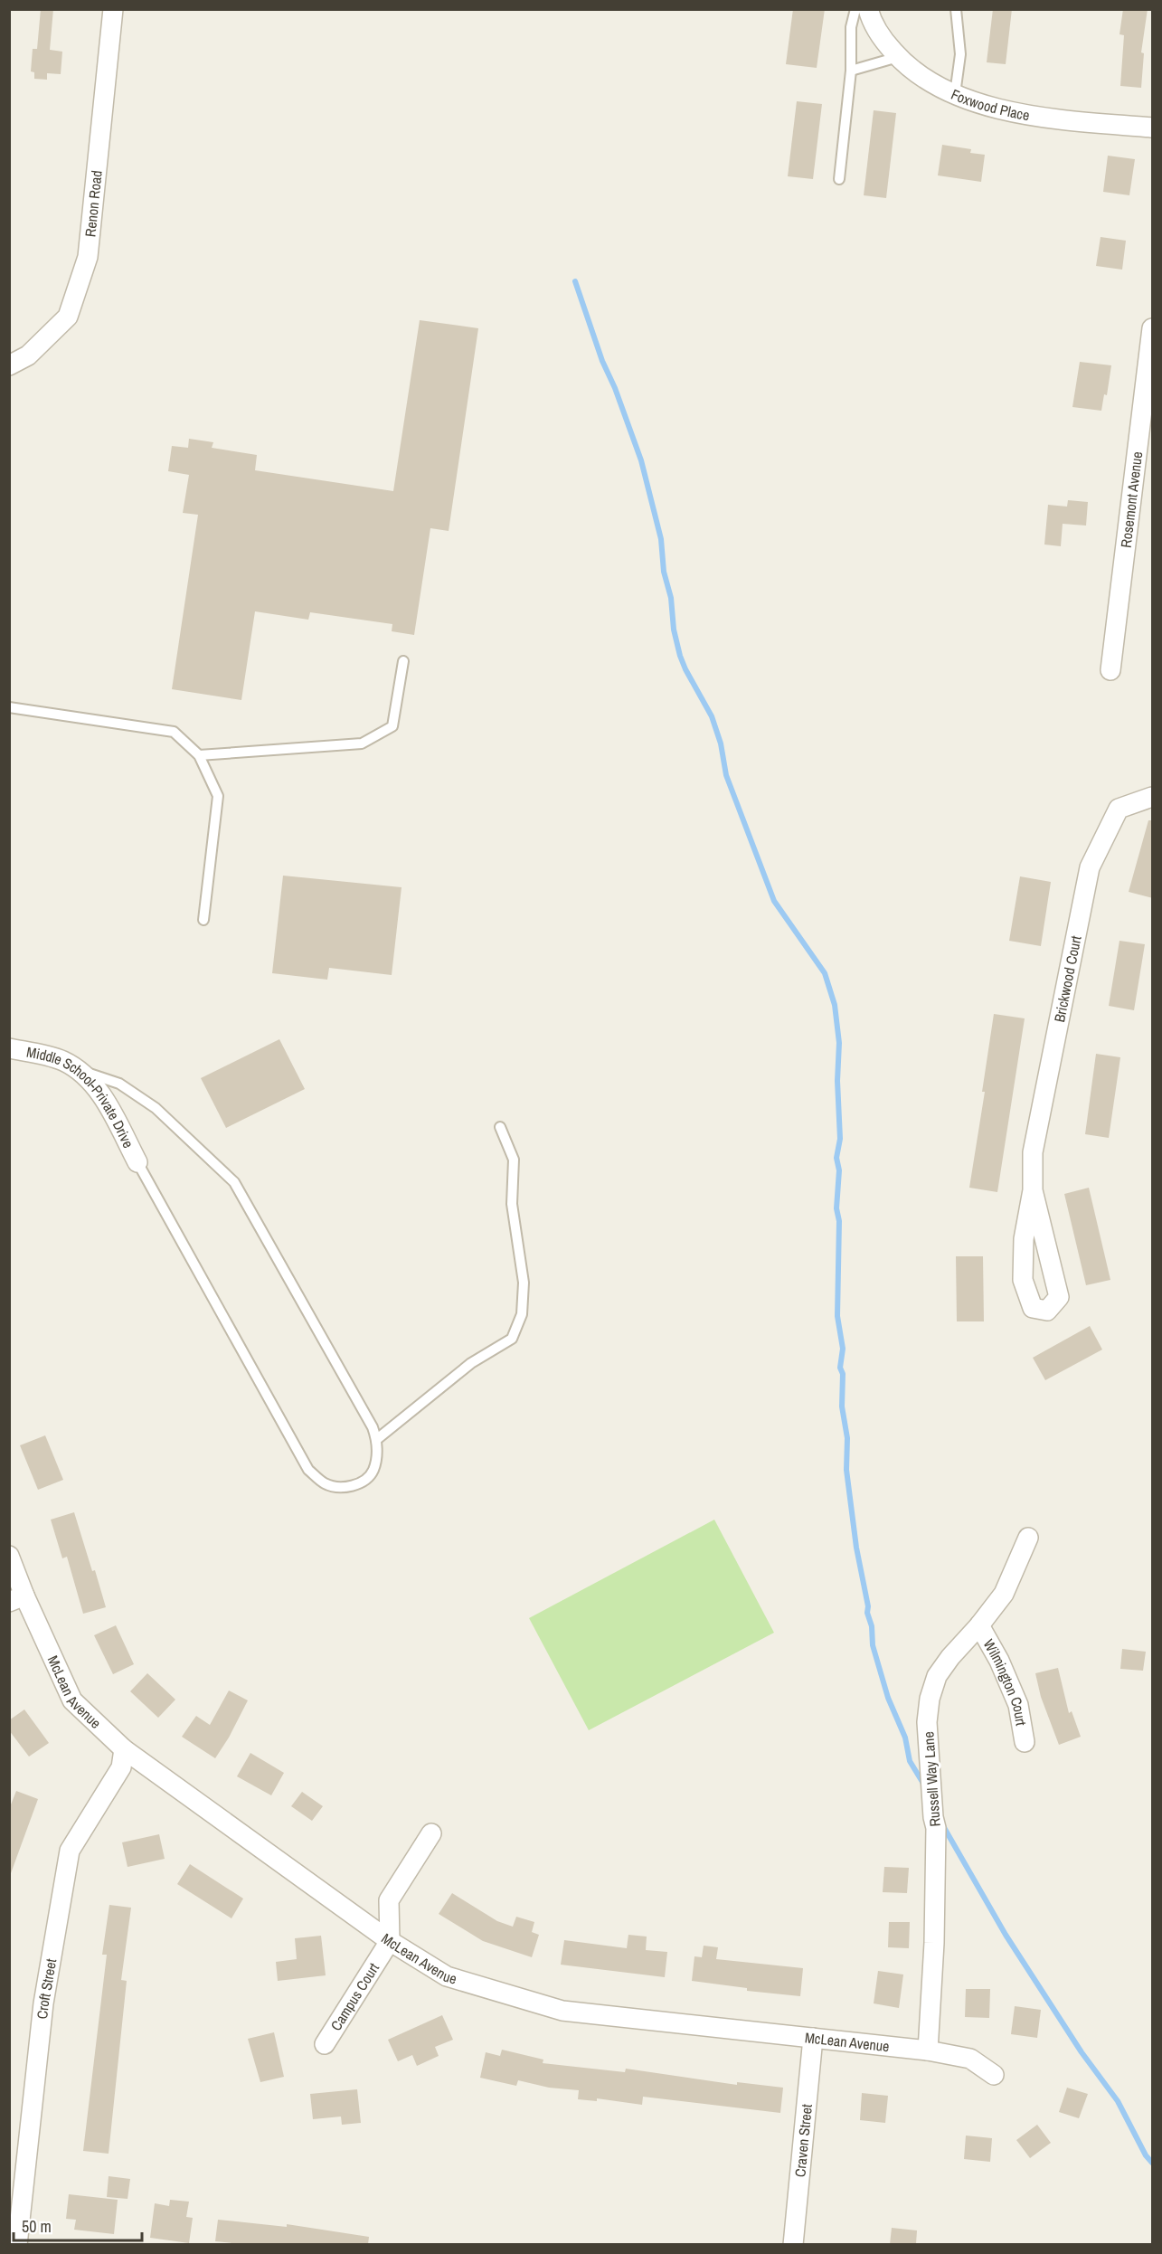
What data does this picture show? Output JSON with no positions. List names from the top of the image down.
{
  "streets": {
    "street": [
      "Foxwood Place",
      "Renon Road",
      "Rosemont Avenue",
      "Brickwood Court",
      "Middle School-Private Drive",
      "Wilmington Court",
      "McLean Avenue",
      "Russell Way Lane",
      "Croft Street",
      "Campus Court",
      "Craven Street"
    ]
  },
  "crossings": [
    ["Wilmington Court", "Russell Way Lane"],
    ["McLean Avenue", "Russell Way Lane"],
    ["McLean Avenue", "Croft Street"],
    ["McLean Avenue", "Campus Court"],
    ["McLean Avenue", "Craven Street"]
  ],
  "scale_bar": "50 m"
}
